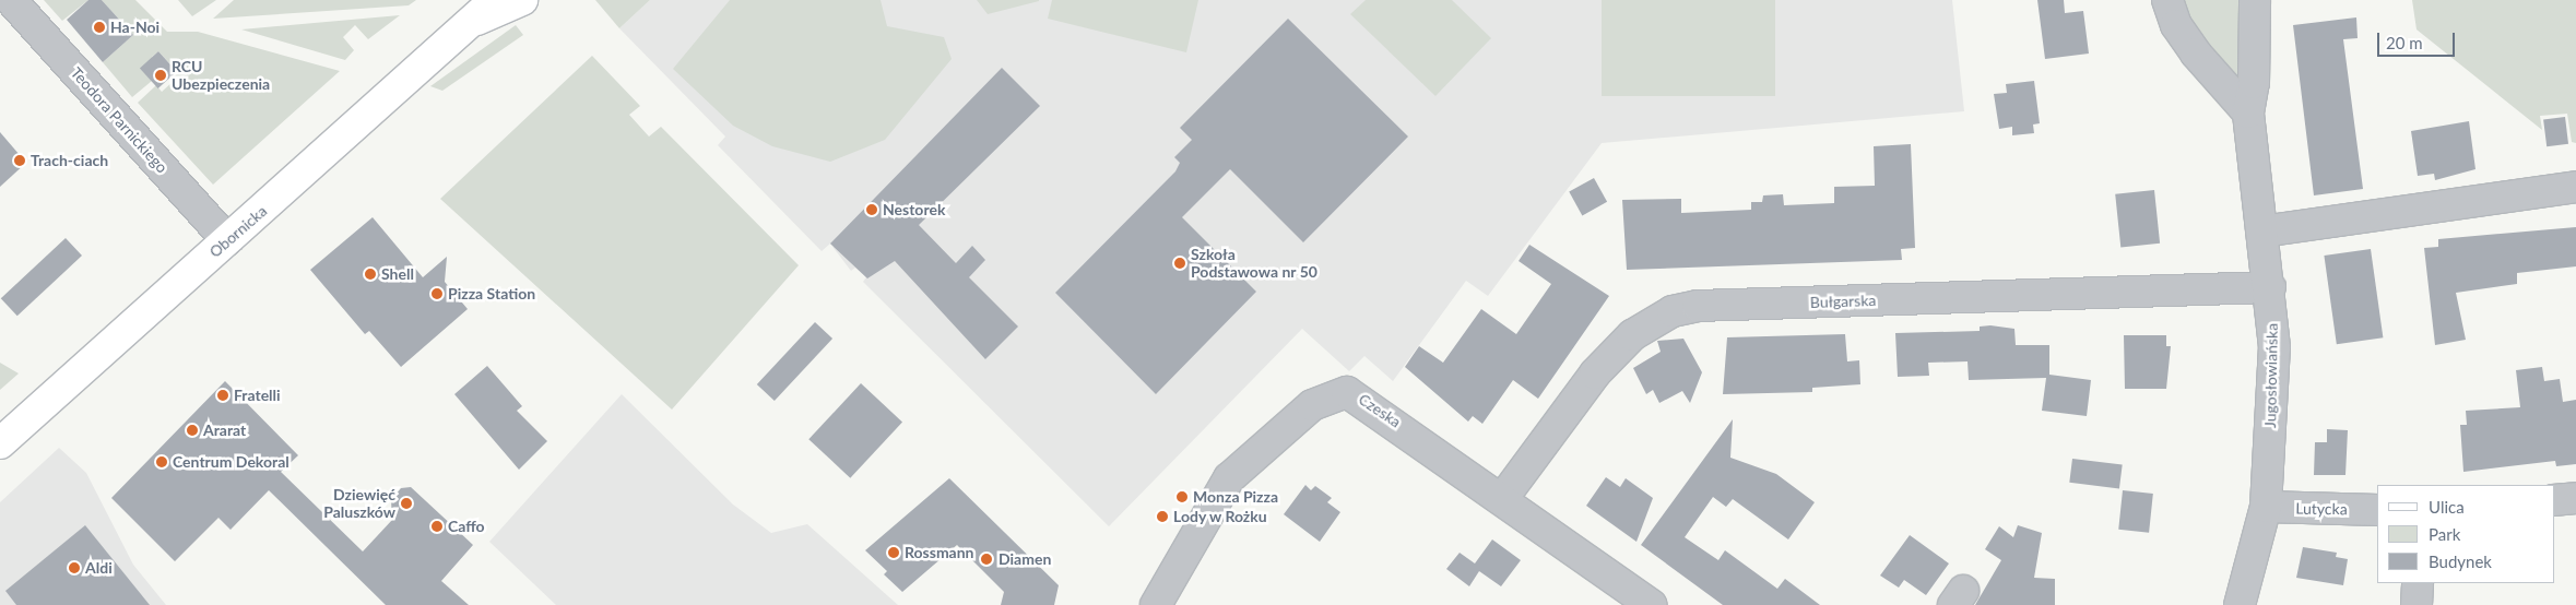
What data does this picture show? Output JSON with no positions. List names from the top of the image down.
{
  "streets": {
    "main road": ["Obornicka"],
    "street": [
      "Teodora Parnickiego",
      "Bułgarska",
      "Jugosłowiańska",
      "Czeska",
      "Lutycka"
    ]
  },
  "crossings": [
    ["Teodora Parnickiego", "Obornicka"],
    ["Bułgarska", "Jugosłowiańska"],
    ["Bułgarska", "Czeska"],
    ["Jugosłowiańska", "Lutycka"]
  ],
  "places": [
    "Ha-Noi",
    "RCU Ubezpieczenia",
    "Trach-ciach",
    "Nestorek",
    "Szkoła Podstawowa nr 50",
    "Shell",
    "Pizza Station",
    "Fratelli",
    "Ararat",
    "Centrum Dekoral",
    "Monza Pizza",
    "Dziewięć Paluszków",
    "Lody w Rożku",
    "Caffo",
    "Rossmann",
    "Diamen",
    "Aldi"
  ],
  "legend": ["Ulica", "Park", "Budynek"],
  "scale_bar": "20 m"
}
